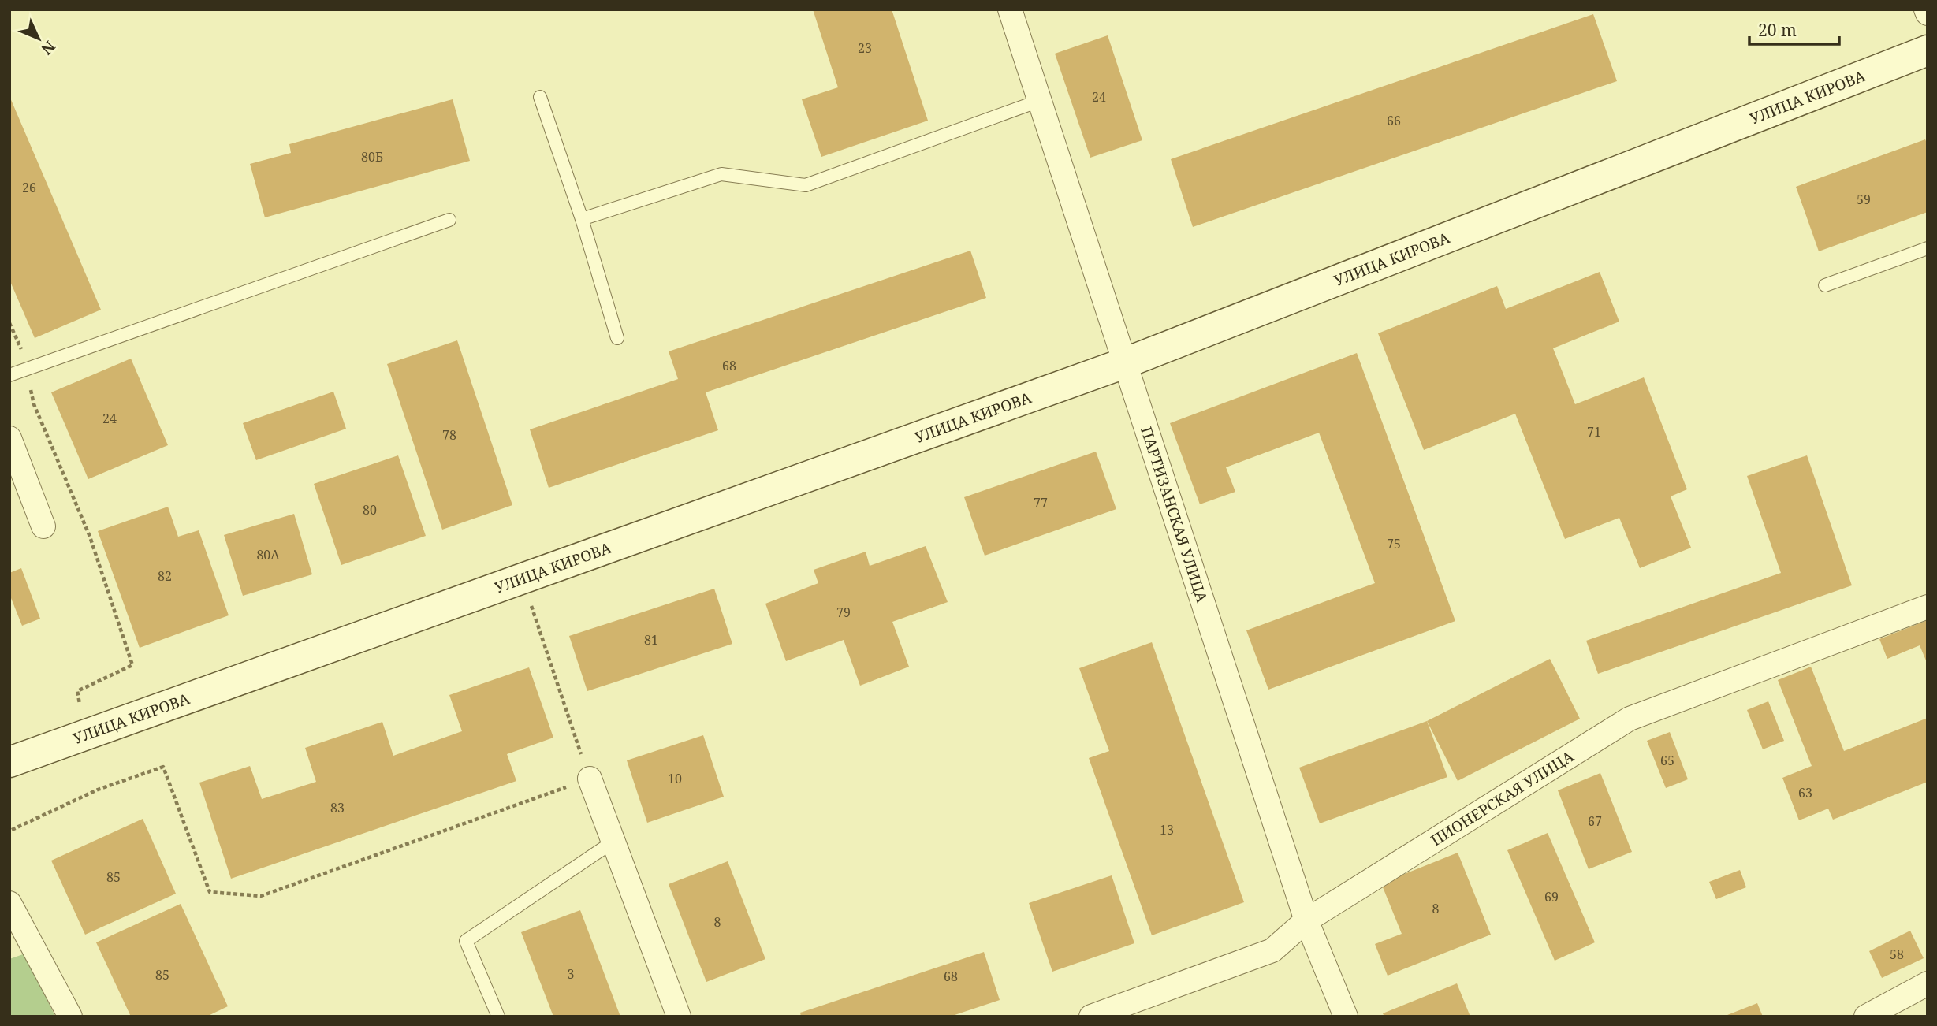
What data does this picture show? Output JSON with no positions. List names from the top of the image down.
{
  "streets": {
    "main road": ["УЛИЦА КИРОВА"],
    "street": ["ПАРТИЗАНСКАЯ УЛИЦА", "ПИОНЕРСКАЯ УЛИЦА"]
  },
  "crossings": [
    ["УЛИЦА КИРОВА", "ПАРТИЗАНСКАЯ УЛИЦА"],
    ["ПАРТИЗАНСКАЯ УЛИЦА", "ПИОНЕРСКАЯ УЛИЦА"]
  ],
  "house_numbers": [
    "23",
    "24",
    "66",
    "80Б",
    "26",
    "59",
    "68",
    "24",
    "71",
    "78",
    "77",
    "80",
    "75",
    "80А",
    "82",
    "79",
    "81",
    "65",
    "10",
    "63",
    "83",
    "67",
    "13",
    "85",
    "69",
    "8",
    "8",
    "58",
    "3",
    "85",
    "68"
  ],
  "scale_bar": "20 m",
  "north": "bottom right"
}
